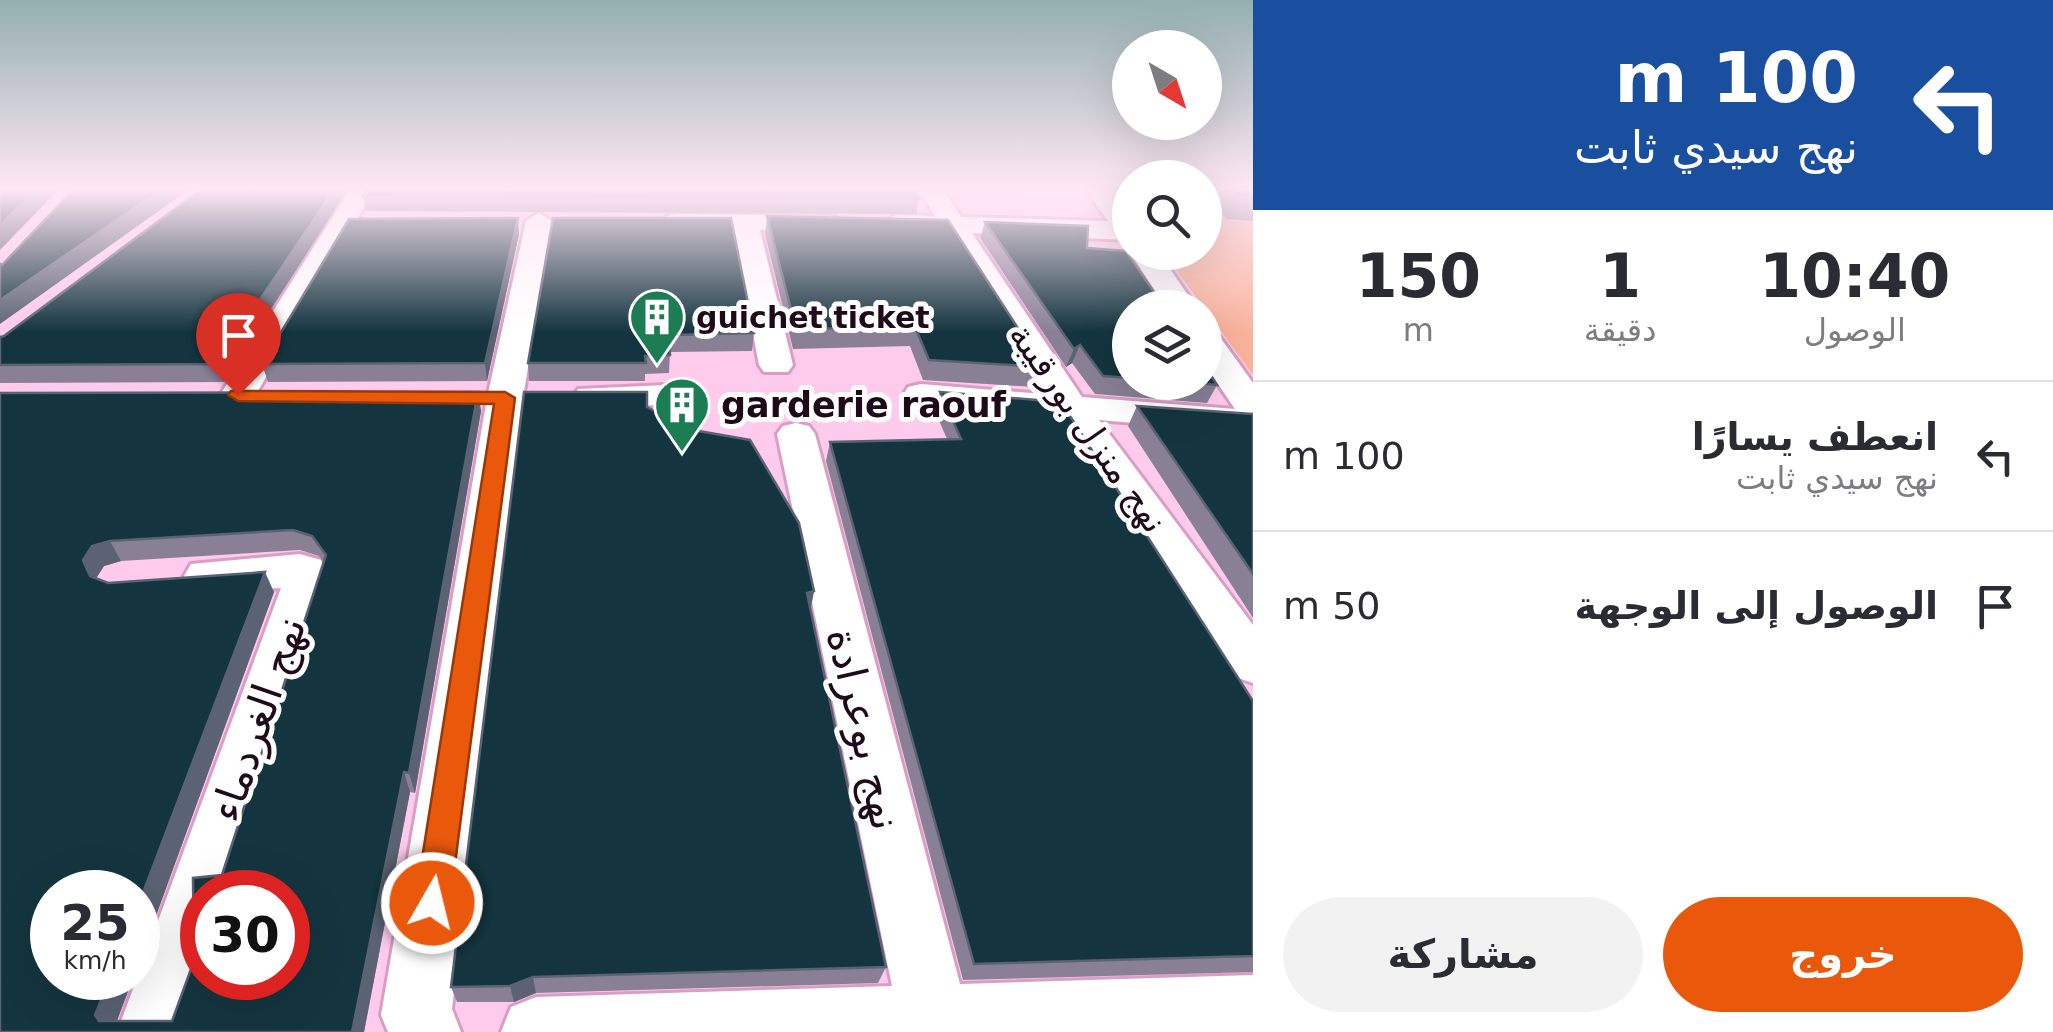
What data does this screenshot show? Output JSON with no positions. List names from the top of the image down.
{
  "streets": {
    "street": ["نهج منزل بورقيبة", "نهج الغردماء", "نهج بوعرادة"]
  },
  "places": {
    "building": ["guichet ticket", "garderie raouf"]
  },
  "north": "bottom right",
  "page": {
    "turn": ["100 m", "نهج سيدي ثابت"],
    "eta": [
      "10:40",
      "الوصول",
      "1",
      "دقيقة",
      "150",
      "m"
    ],
    "list": [
      {
        "name": "انعطف يسارًا",
        "note": "نهج سيدي ثابت",
        "value": "100 m"
      },
      {
        "name": "الوصول إلى الوجهة",
        "value": "50 m"
      }
    ],
    "speed": "25 km/h",
    "limit": "30",
    "buttons": ["خروج", "مشاركة"]
  }
}
